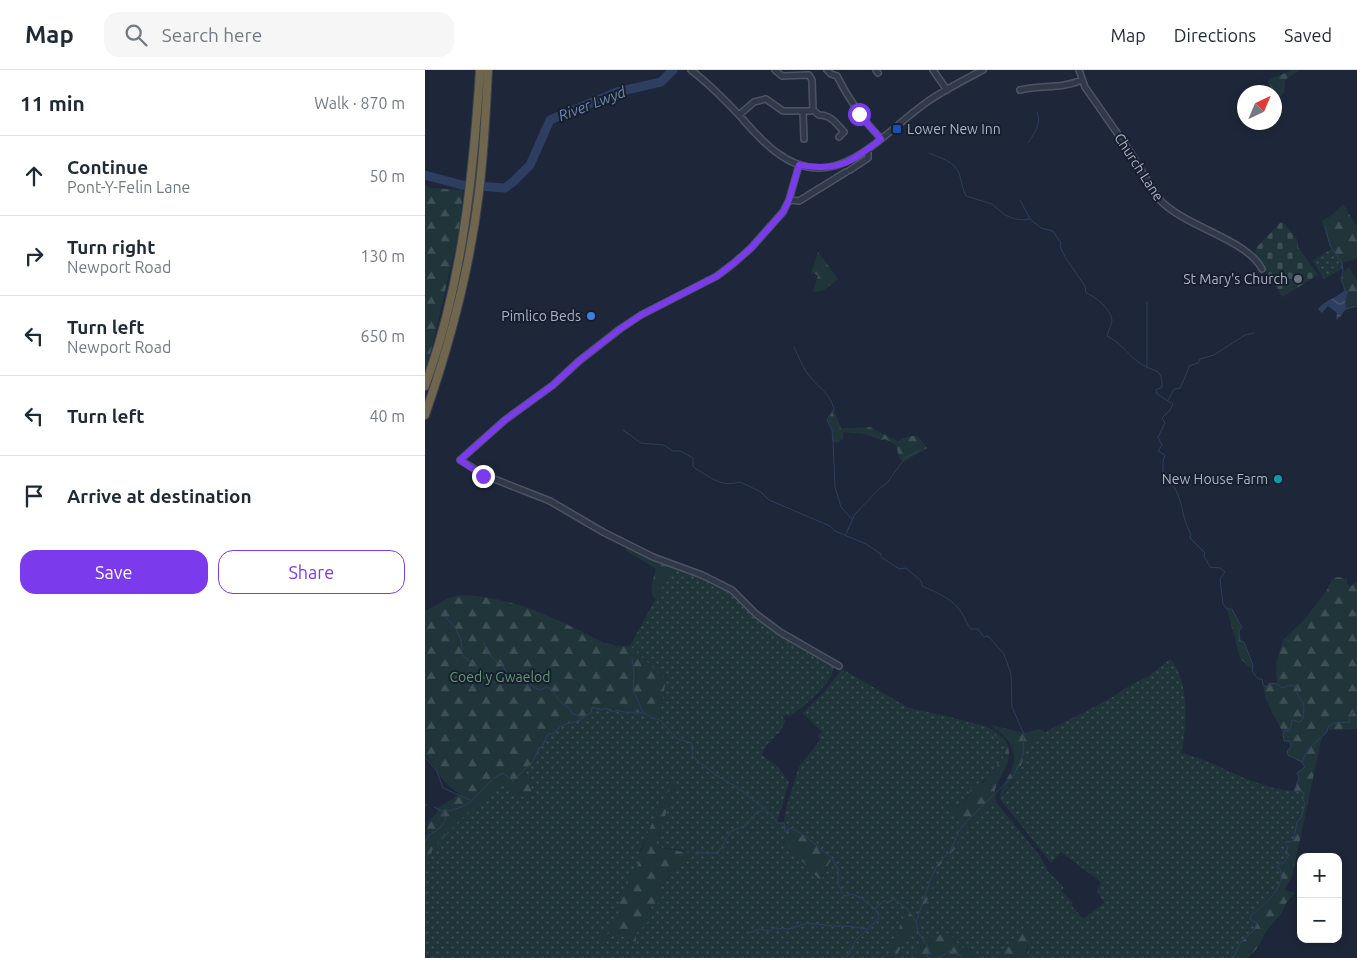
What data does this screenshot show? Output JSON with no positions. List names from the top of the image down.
{
  "streets": {
    "street": ["Church Lane"]
  },
  "water": ["River Lwyd"],
  "parks": ["Coed y Gwaelod"],
  "places": {
    "transit": ["Lower New Inn"],
    "other": ["St Mary's Church", "Pimlico Beds", "New House Farm"]
  },
  "north": "top right",
  "page": {
    "header": "Map",
    "search": "Search here",
    "nav": ["Map", "Directions", "Saved"],
    "heading": ["11 min", "Walk · 870 m"],
    "list": [
      ["Continue", "Pont-Y-Felin Lane", "50 m"],
      ["Turn right", "Newport Road", "130 m"],
      ["Turn left", "Newport Road", "650 m"],
      ["Turn left", "40 m"],
      "Arrive at destination"
    ],
    "buttons": ["Save", "Share"],
    "map_buttons": ["+", "−"]
  }
}
